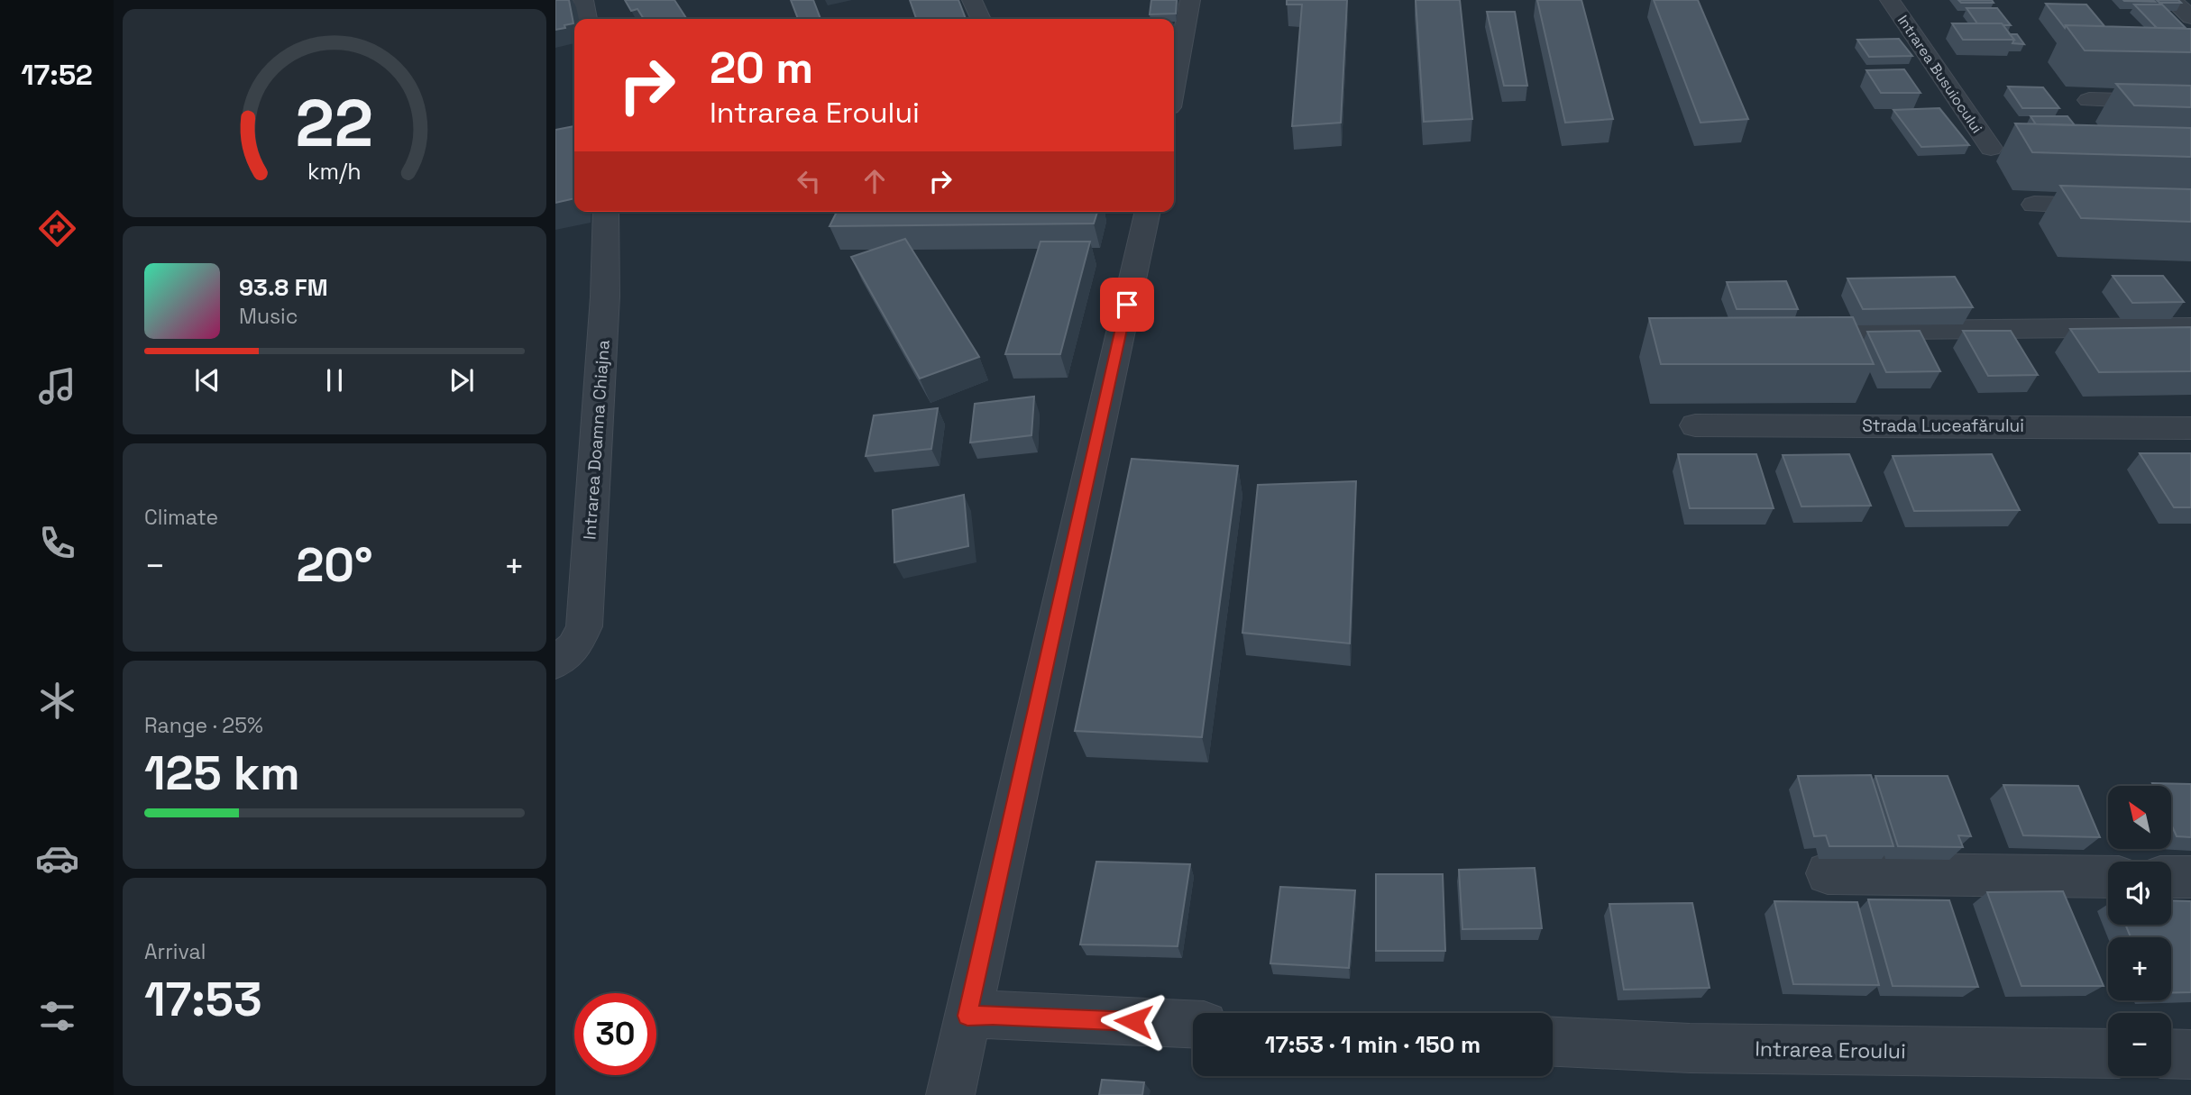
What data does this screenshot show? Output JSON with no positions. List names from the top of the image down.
{
  "streets": {
    "street": [
      "Intrarea Busuiocului",
      "Strada Luceafărului",
      "Intrarea Doamna Chiajna",
      "Intrarea Eroului"
    ]
  },
  "north": "top left",
  "page": {
    "tabs": "17:52",
    "turn": ["20 m", "Intrarea Eroului"],
    "song": ["93.8 FM", "Music"],
    "tile": [
      "Climate",
      ["Range · 25%", "125 km"],
      ["Arrival", "17:53"]
    ],
    "heat": ["−", "20°", "+"],
    "map_buttons": ["+", "−"],
    "limit": "30",
    "trip": "17:53 · 1 min · 150 m",
    "gauge": ["22", "km/h"]
  }
}
